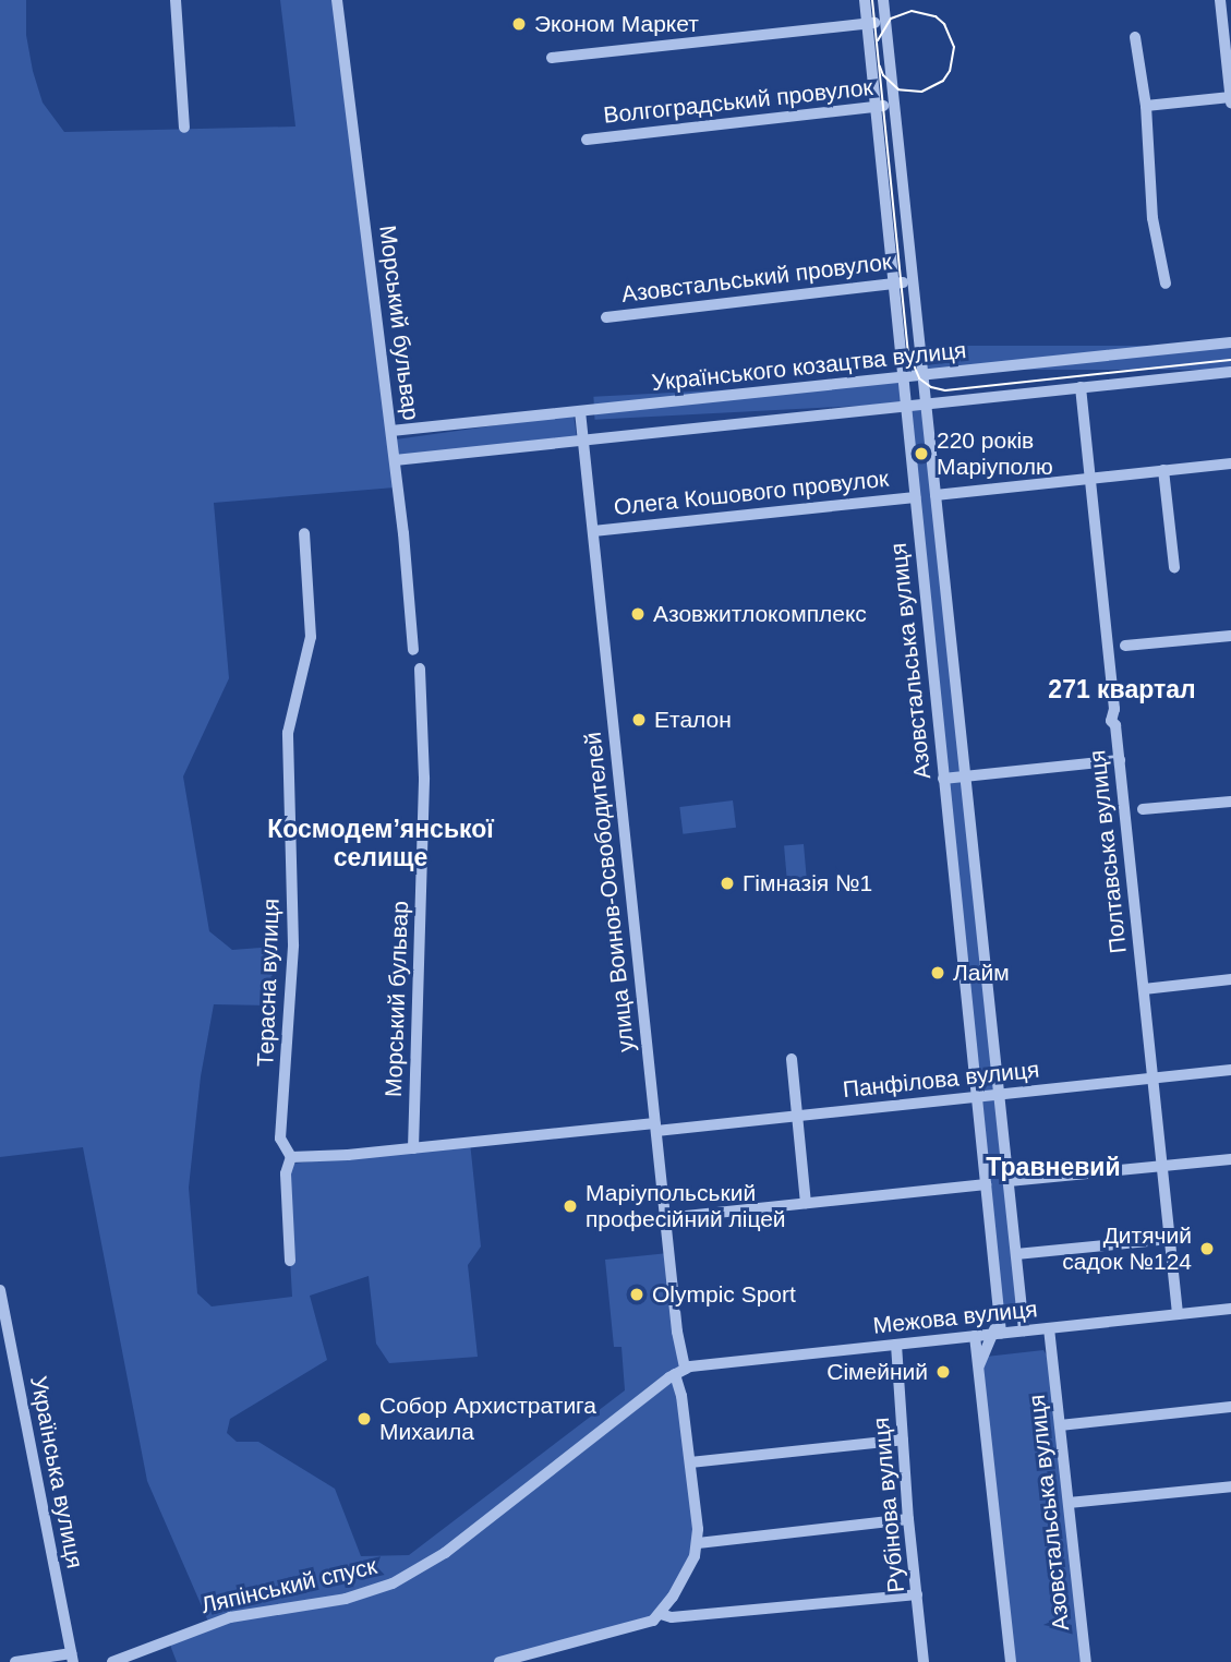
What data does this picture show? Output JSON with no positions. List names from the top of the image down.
{
  "streets": {
    "street": [
      "Волгоградський провулок",
      "Азовстальський провулок",
      "Морський бульвар",
      "Українського козацтва вулиця",
      "Олега Кошового провулок",
      "Азовстальська вулиця",
      "Полтавська вулиця",
      "улица Воинов-Освободителей",
      "Терасна вулиця",
      "Панфілова вулиця",
      "Межова вулиця",
      "Українська вулиця",
      "Рубінова вулиця",
      "Ляпінський спуск"
    ]
  },
  "crossings": [
    ["Волгоградський провулок", "Азовстальська вулиця"],
    ["Азовстальський провулок", "Азовстальська вулиця"],
    ["Морський бульвар", "Українського козацтва вулиця"],
    ["Українського козацтва вулиця", "Азовстальська вулиця"],
    ["Українського козацтва вулиця", "улица Воинов-Освободителей"],
    ["Олега Кошового провулок", "Азовстальська вулиця"],
    ["Олега Кошового провулок", "улица Воинов-Освободителей"],
    ["Азовстальська вулиця", "Панфілова вулиця"],
    ["Азовстальська вулиця", "Межова вулиця"],
    ["Полтавська вулиця", "Панфілова вулиця"],
    ["Полтавська вулиця", "Межова вулиця"],
    ["улица Воинов-Освободителей", "Панфілова вулиця"],
    ["улица Воинов-Освободителей", "Межова вулиця"],
    ["улица Воинов-Освободителей", "Ляпінський спуск"],
    ["Межова вулиця", "Рубінова вулиця"],
    ["Межова вулиця", "Ляпінський спуск"]
  ],
  "districts": ["271 квартал", "Космодем’янської селище", "Травневий"],
  "places": [
    "Эконом Маркет",
    "220 років Маріуполю",
    "Азовжитлокомплекс",
    "Еталон",
    "Гімназія №1",
    "Лайм",
    "Маріупольський професійний ліцей",
    "Дитячий садок №124",
    "Olympic Sport",
    "Сімейний",
    "Собор Архистратига Михаила"
  ]
}
